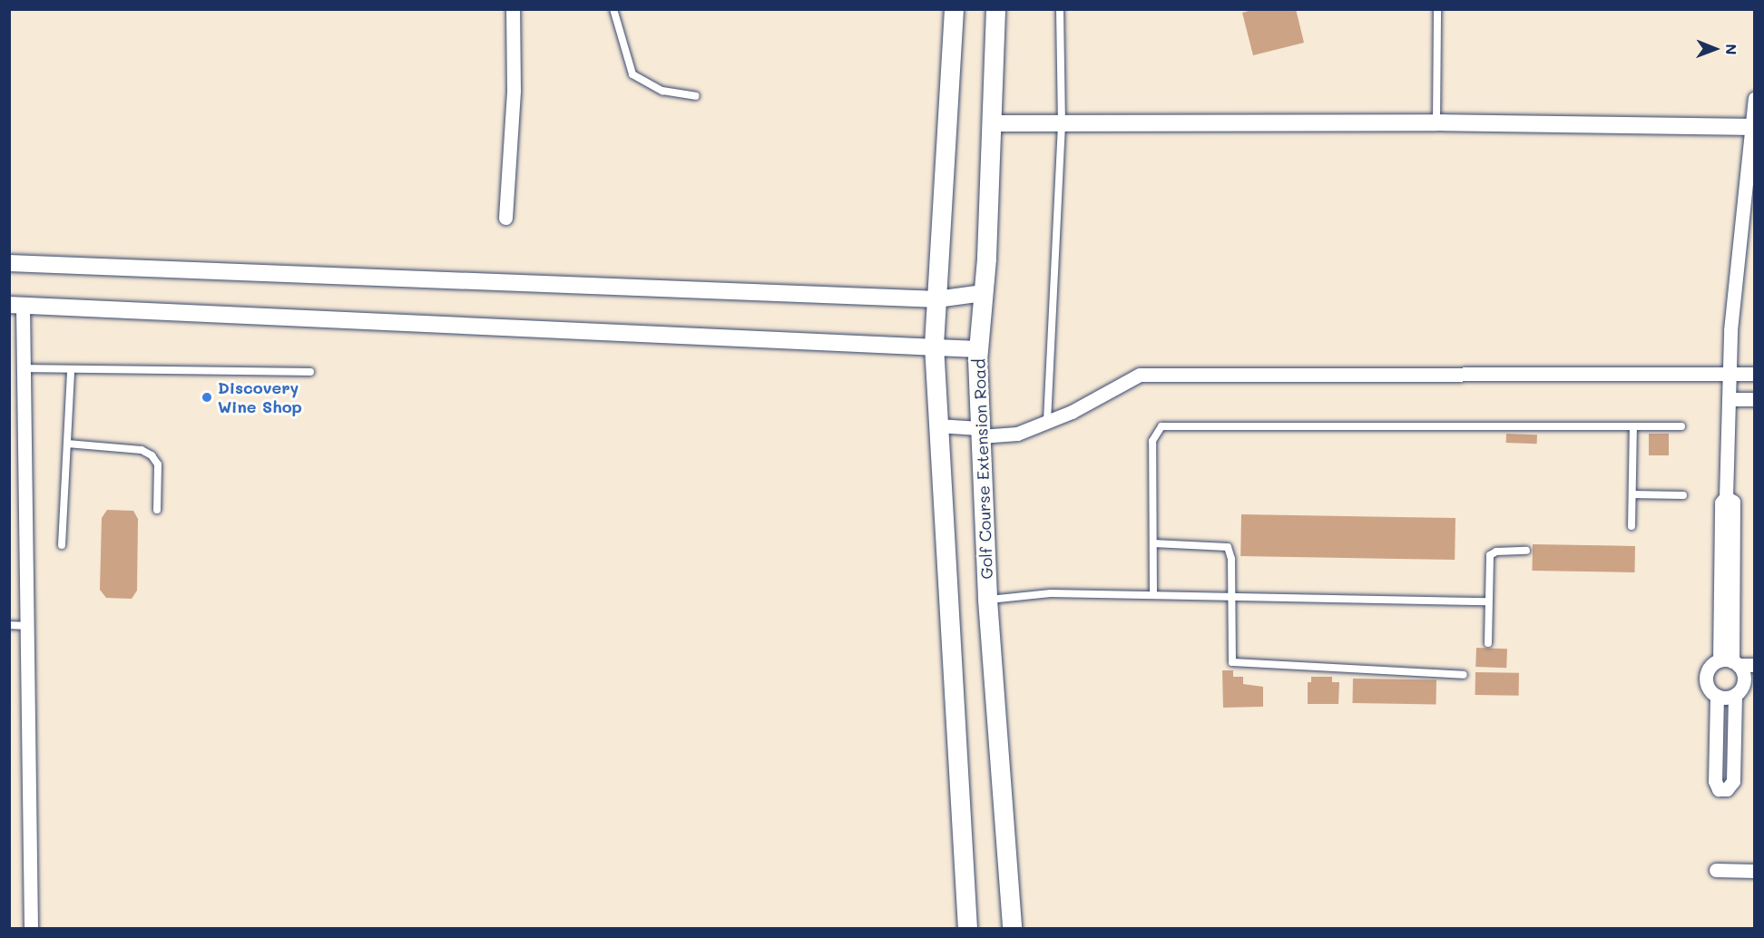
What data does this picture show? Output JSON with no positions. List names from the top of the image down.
{
  "streets": {
    "main road": ["Golf Course Extension Road"]
  },
  "places": ["Discovery Wine Shop"],
  "north": "right"
}
